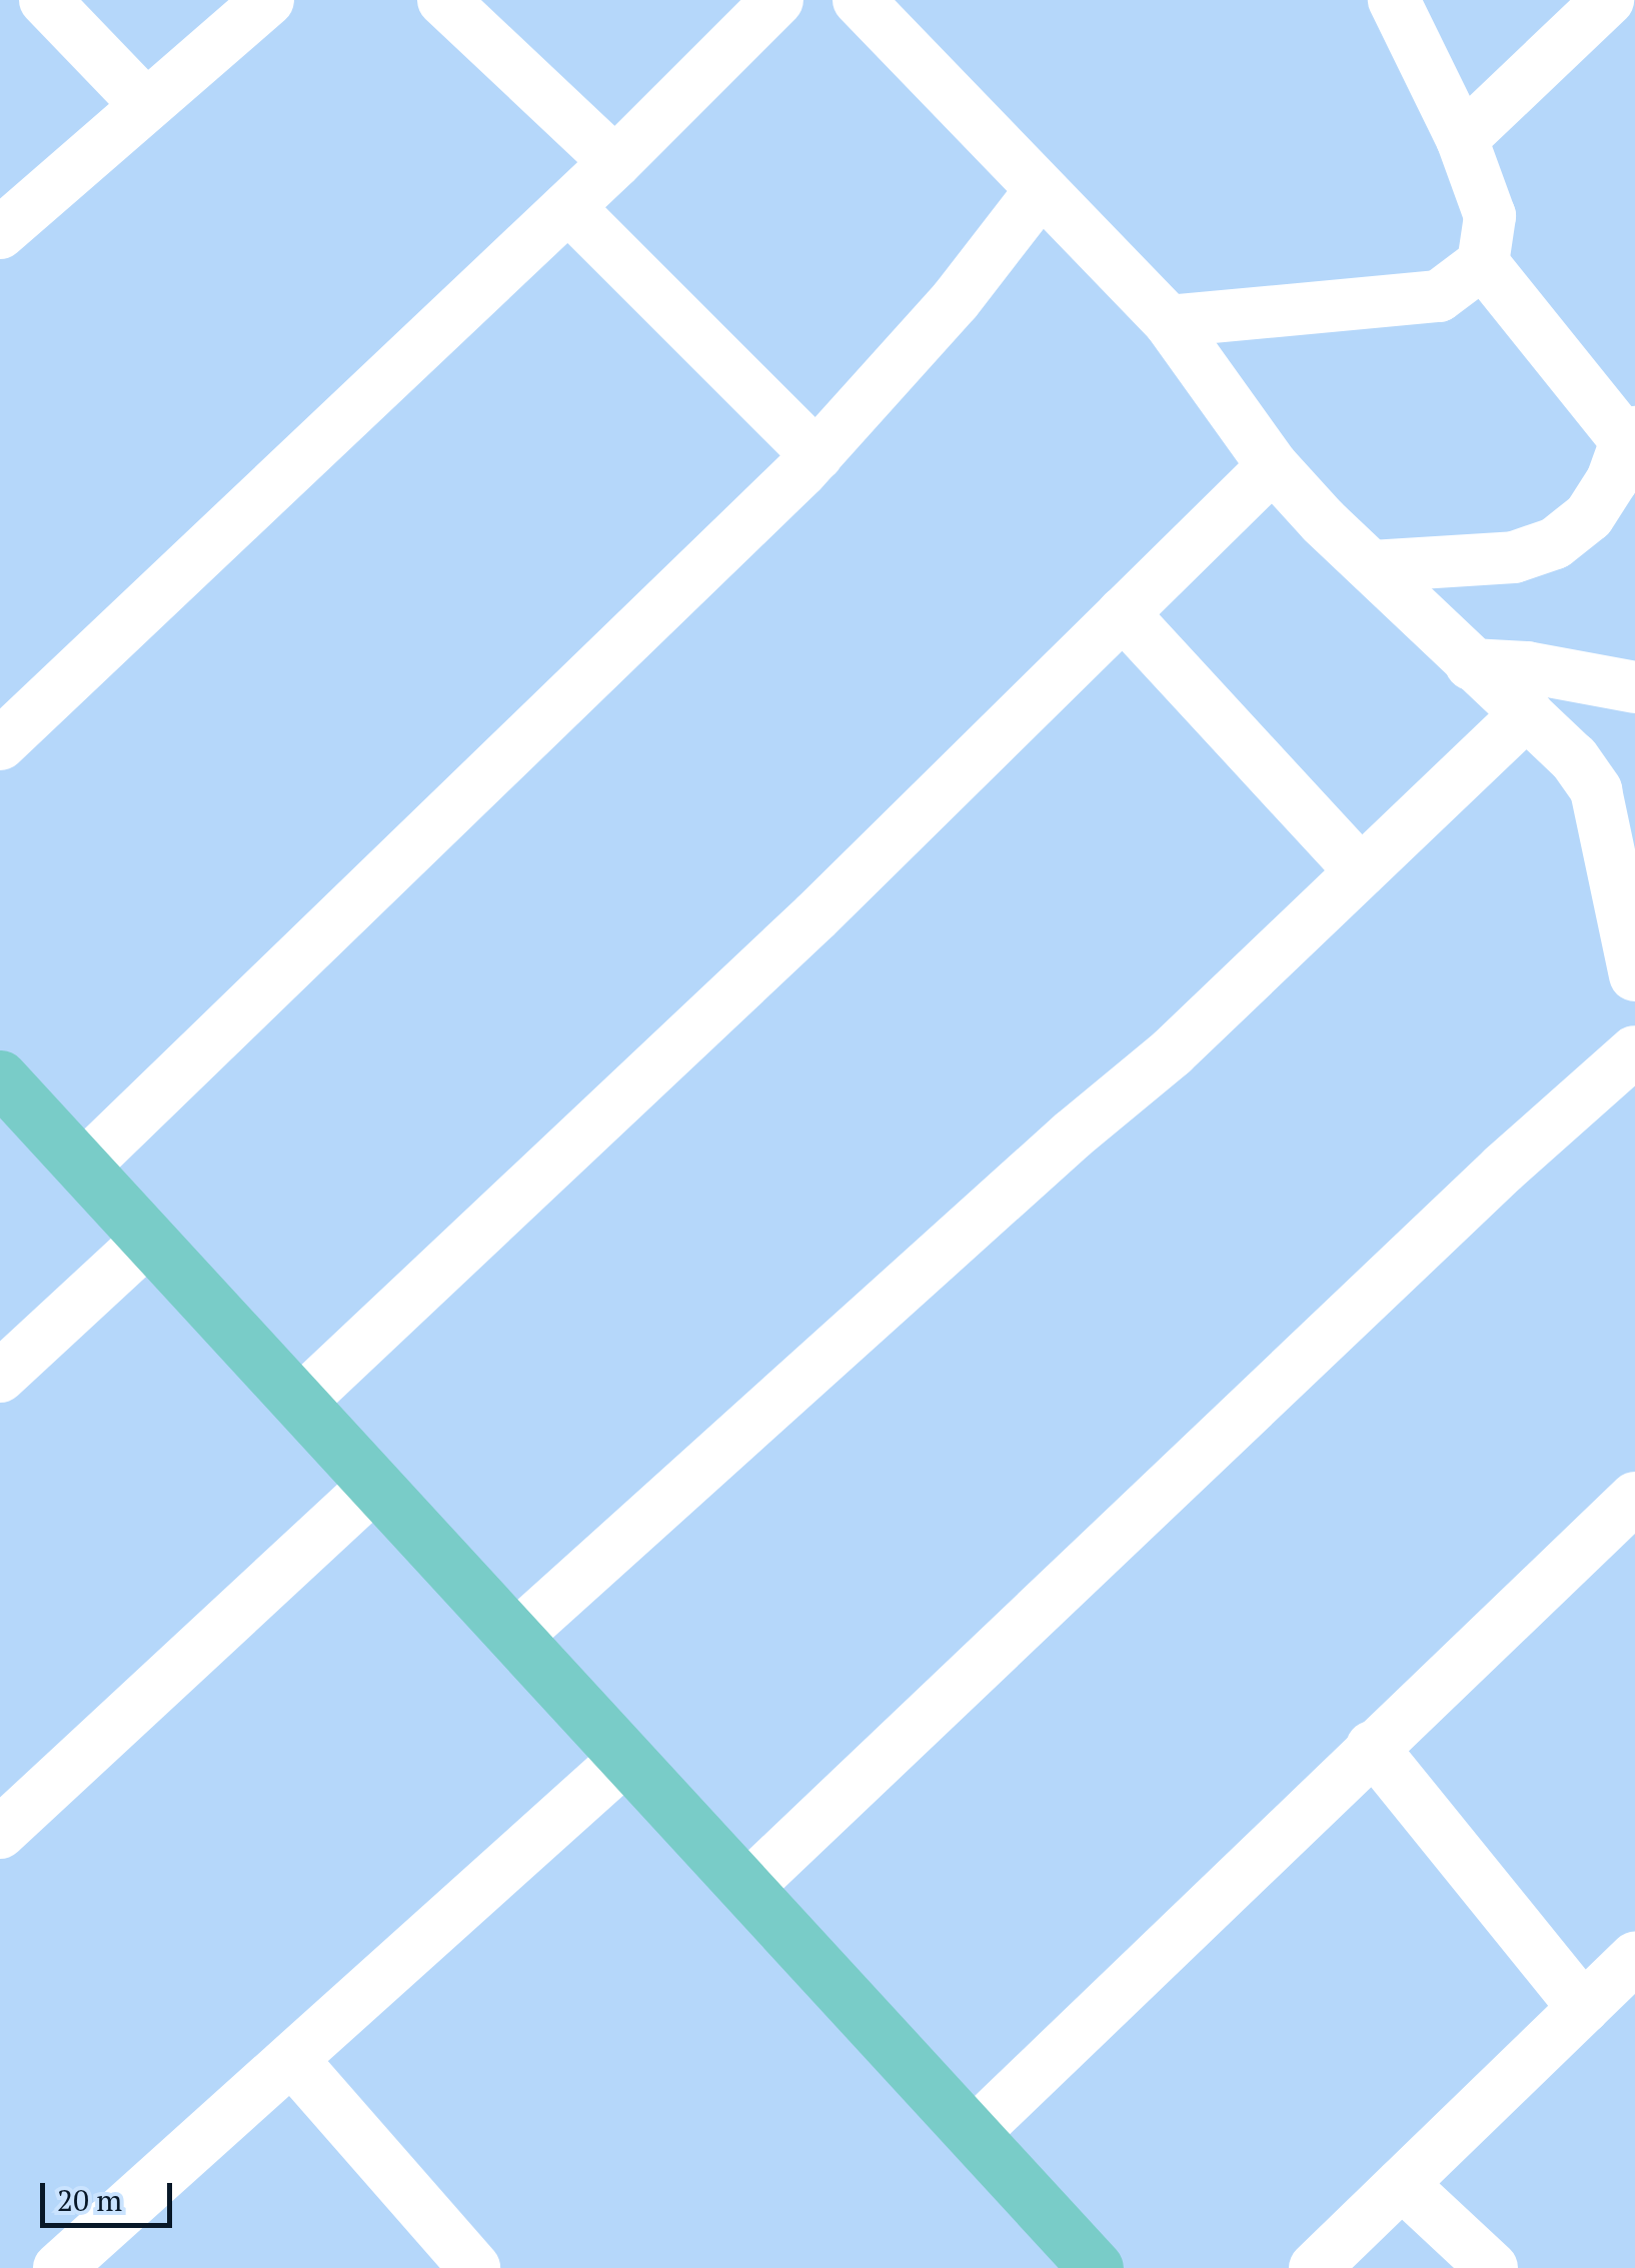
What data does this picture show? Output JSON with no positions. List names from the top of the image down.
{
  "scale_bar": "20 m"
}
